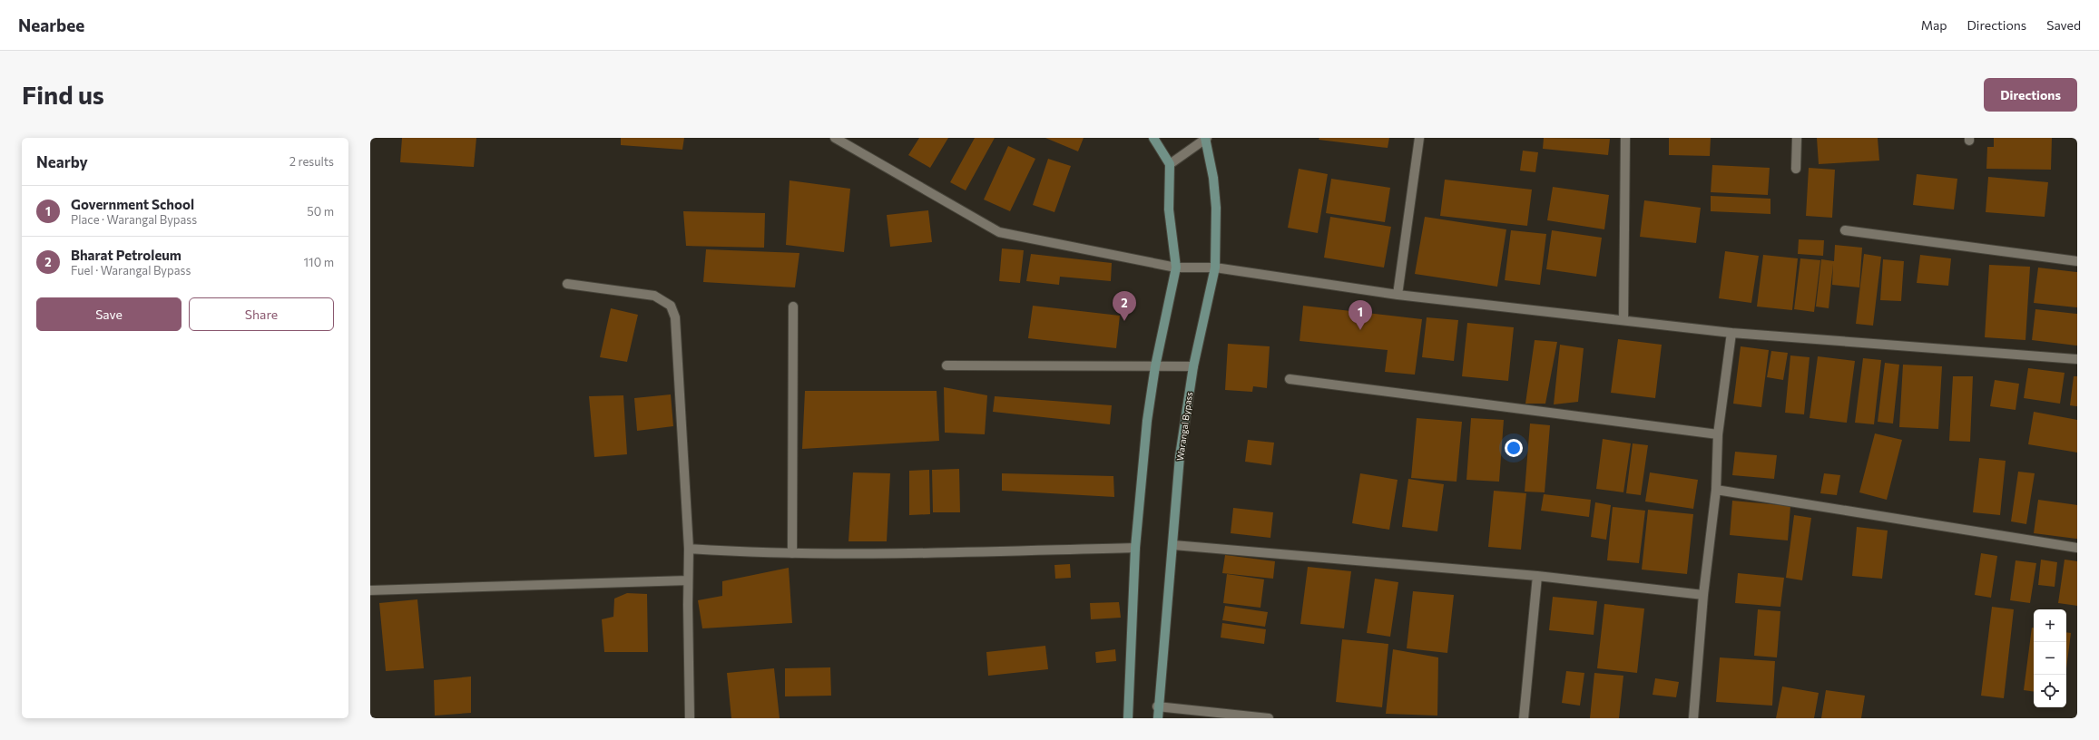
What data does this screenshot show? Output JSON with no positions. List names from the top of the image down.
{
  "streets": {
    "main road": ["Warangal Bypass"]
  },
  "page": {
    "header": "Nearbee",
    "nav": ["Map", "Directions", "Saved"],
    "buttons": [
      "Directions",
      ["Save", "Share"]
    ],
    "title": "Find us",
    "heading": ["Nearby", "2 results"],
    "list": [
      {
        "mark": "1",
        "name": "Government School",
        "note": "Place · Warangal Bypass",
        "value": "50 m"
      },
      {
        "mark": "2",
        "name": "Bharat Petroleum",
        "note": "Fuel · Warangal Bypass",
        "value": "110 m"
      }
    ],
    "pins": ["2", "1"],
    "map_buttons": ["+", "−"]
  }
}
